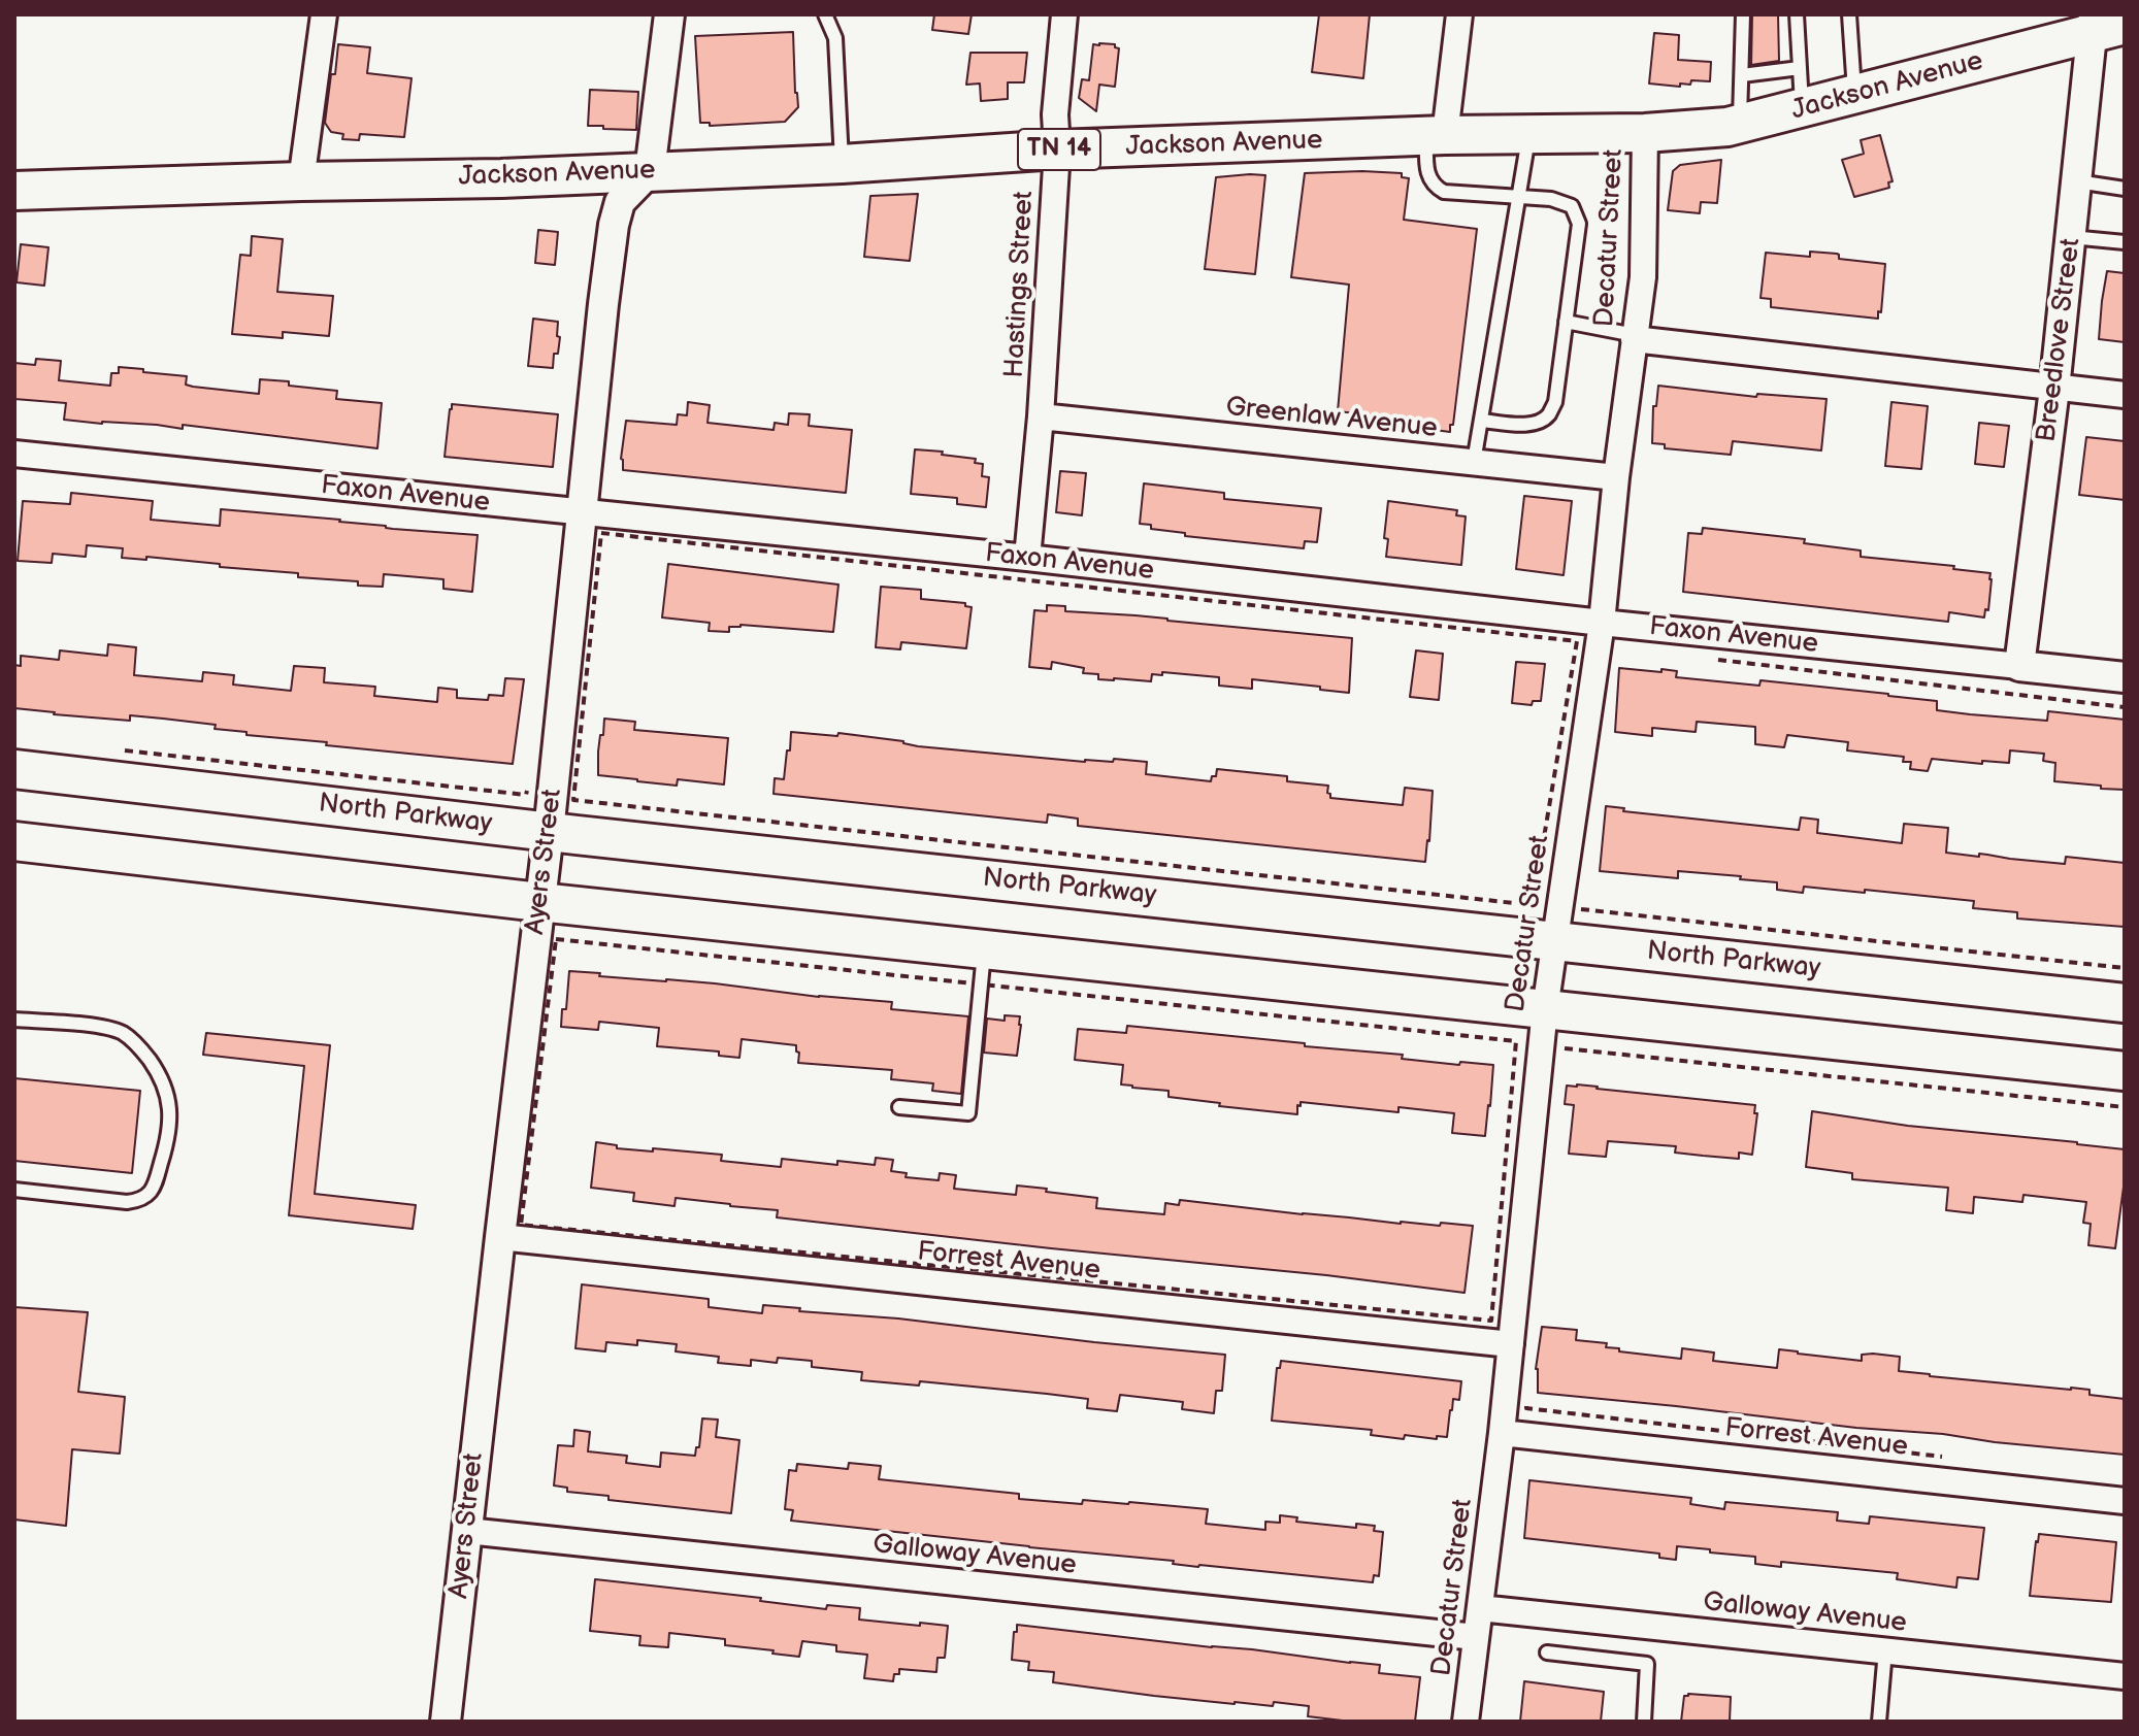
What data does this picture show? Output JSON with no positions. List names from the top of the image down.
{
  "streets": {
    "main road": ["Jackson Avenue", "TN 14", "North Parkway"],
    "street": [
      "Decatur Street",
      "Hastings Street",
      "Breedlove Street",
      "Greenlaw Avenue",
      "Faxon Avenue",
      "Ayers Street",
      "Forrest Avenue",
      "Galloway Avenue"
    ]
  },
  "crossings": [
    ["Jackson Avenue", "Decatur Street"],
    ["Jackson Avenue", "Hastings Street"],
    ["Jackson Avenue", "Breedlove Street"],
    ["Jackson Avenue", "Ayers Street"],
    ["Decatur Street", "Greenlaw Avenue"],
    ["Decatur Street", "Faxon Avenue"],
    ["Decatur Street", "North Parkway"],
    ["Decatur Street", "Forrest Avenue"],
    ["Decatur Street", "Galloway Avenue"],
    ["Hastings Street", "Greenlaw Avenue"],
    ["Hastings Street", "Faxon Avenue"],
    ["Breedlove Street", "Faxon Avenue"],
    ["Faxon Avenue", "Ayers Street"],
    ["North Parkway", "Ayers Street"],
    ["Ayers Street", "Forrest Avenue"],
    ["Ayers Street", "Galloway Avenue"]
  ]
}
